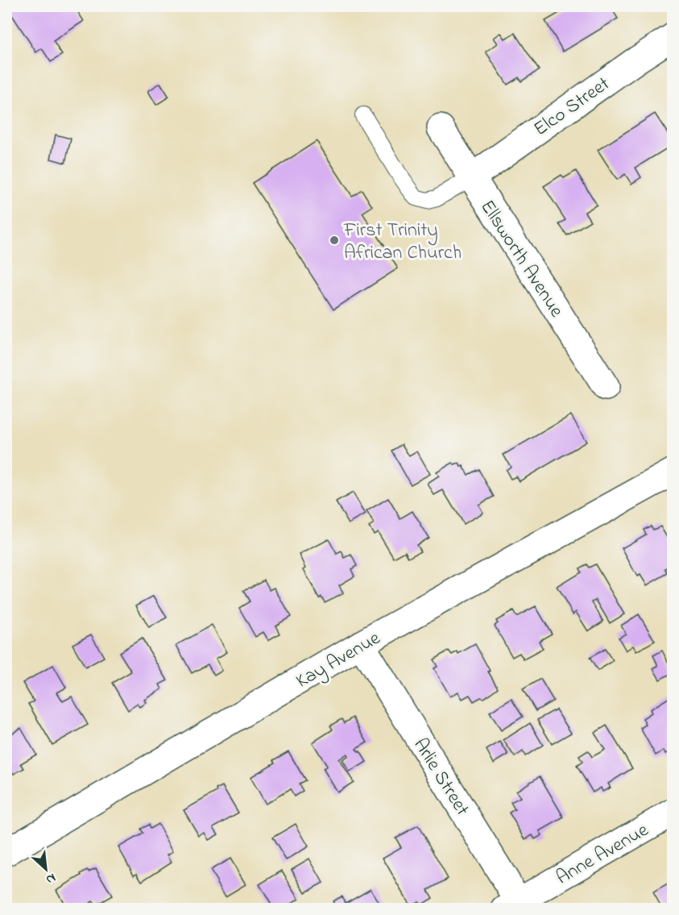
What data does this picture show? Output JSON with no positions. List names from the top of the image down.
{
  "streets": {
    "street": [
      "Elco Street",
      "Ellsworth Avenue",
      "Kay Avenue",
      "Arlie Street",
      "Anne Avenue"
    ]
  },
  "crossings": [
    ["Elco Street", "Ellsworth Avenue"],
    ["Kay Avenue", "Arlie Street"],
    ["Arlie Street", "Anne Avenue"]
  ],
  "places": ["First Trinity African Church"],
  "north": "bottom right"
}
